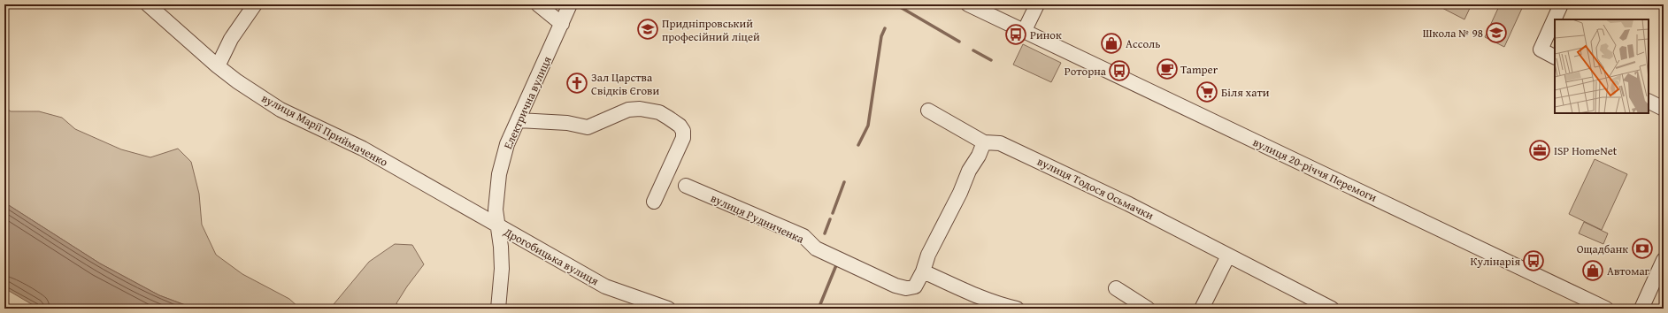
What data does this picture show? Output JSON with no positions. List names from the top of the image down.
{
  "streets": {
    "street": [
      "Електрична вулиця",
      "вулиця Марії Приймаченко",
      "вулиця 20-річчя Перемоги",
      "вулиця Тодося Осьмачки",
      "вулиця Рудниченка",
      "Дрогобицька вулиця"
    ]
  },
  "crossings": [
    ["Електрична вулиця", "вулиця Марії Приймаченко"],
    ["Електрична вулиця", "Дрогобицька вулиця"],
    ["вулиця Марії Приймаченко", "Дрогобицька вулиця"]
  ],
  "places": {
    "school or university": ["Придніпровський професійний ліцей", "Школа № 98"],
    "bus stop": ["Ринок", "Роторна", "Кулінарія"],
    "shop": ["Ассоль", "Автомаг"],
    "cafe": ["Tamper"],
    "church": ["Зал Царства Свідків Єгови"],
    "supermarket": ["Біля хати"],
    "office": ["ISP HomeNet"],
    "bank": ["Ощадбанк"]
  }
}
